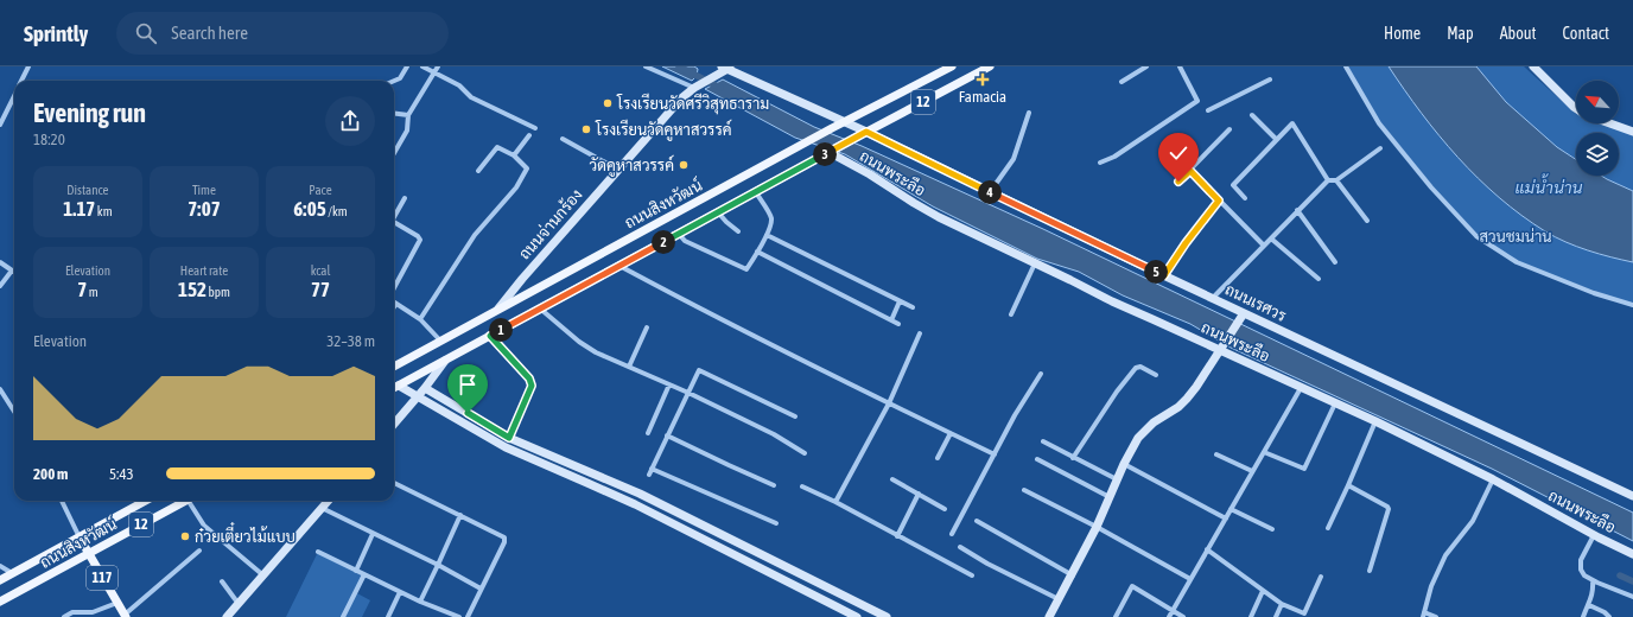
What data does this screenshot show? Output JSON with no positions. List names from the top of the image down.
{
  "streets": {
    "main road": ["12", "ถนนสิงหวัฒน์", "117"],
    "street": ["ถนนพระลือ", "ถนนจ่านกร้อง", "ถนนเรศวร"]
  },
  "crossings": [
    ["12", "ถนนพระลือ"],
    ["12", "ถนนเรศวร"],
    ["ถนนสิงหวัฒน์", "ถนนจ่านกร้อง"],
    ["ถนนสิงหวัฒน์", "ถนนเรศวร"],
    ["ถนนสิงหวัฒน์", "117"],
    ["ถนนจ่านกร้อง", "ถนนเรศวร"]
  ],
  "water": ["แม่น้ำน่าน"],
  "parks": ["สวนชมน่าน"],
  "places": {
    "health": ["Famacia"],
    "other": [
      "โรงเรียนวัดศรีวิสุทธาราม",
      "โรงเรียนวัดคูหาสวรรค์",
      "วัดคูหาสวรรค์",
      "ก๋วยเตี๋ยวไม้แบบ"
    ]
  },
  "north": "top left",
  "page": {
    "header": "Sprintly",
    "search": "Search here",
    "nav": [
      "Home",
      "Map",
      "About",
      "Contact"
    ],
    "heading": ["Evening run", "18:20"],
    "pins": [
      "3",
      "4",
      "2",
      "5",
      "1"
    ],
    "stats": [
      ["Distance", "1.17 km"],
      ["Time", "7:07"],
      ["Pace", "6:05 /km"],
      ["Elevation", "7 m"],
      ["Heart rate", "152 bpm"],
      ["kcal", "77"]
    ],
    "chart": ["Elevation", "32–38 m"],
    "list": [
      {
        "name": "200 m",
        "note": "5:43"
      }
    ]
  }
}
